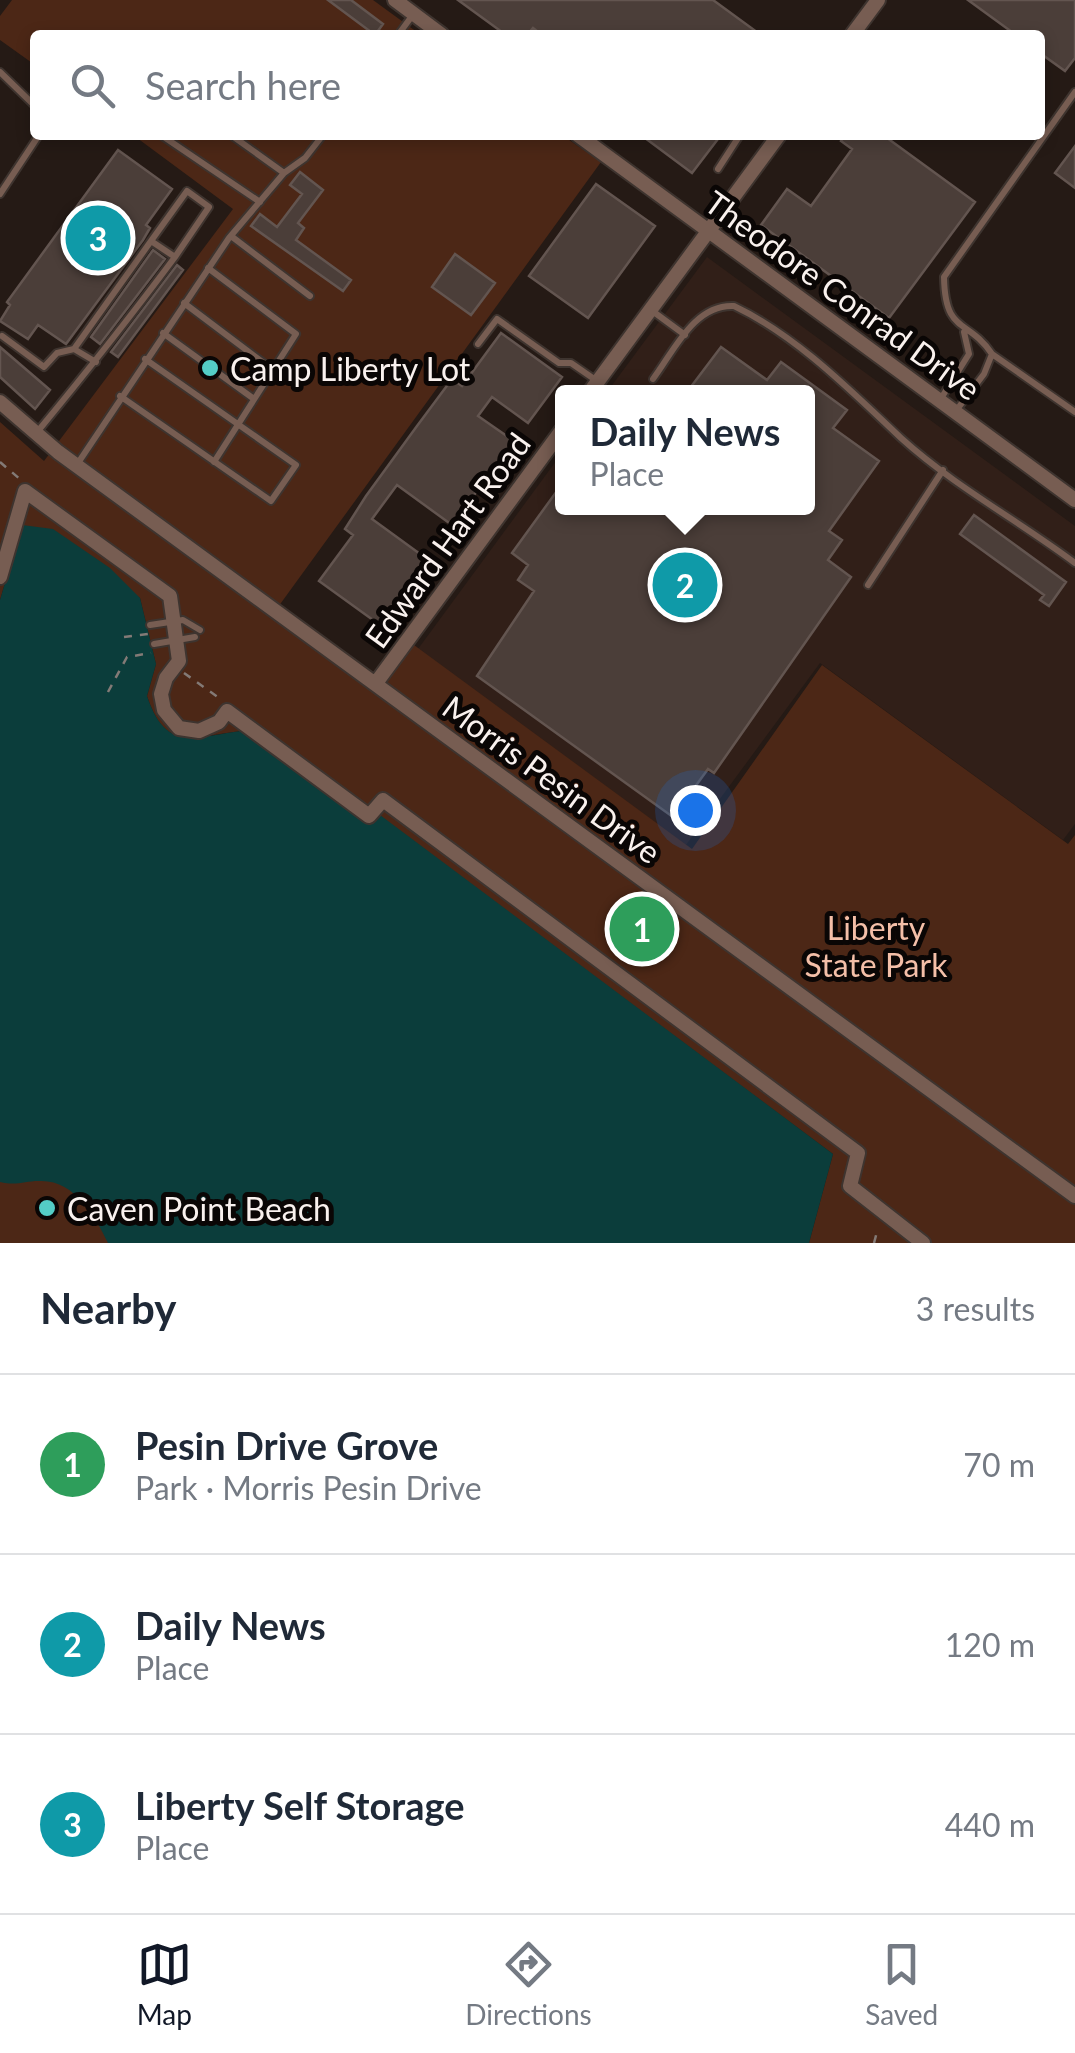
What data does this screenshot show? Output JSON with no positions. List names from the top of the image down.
{
  "streets": {
    "street": ["Theodore Conrad Drive", "Edward Hart Road", "Morris Pesin Drive"]
  },
  "crossings": [
    ["Edward Hart Road", "Morris Pesin Drive"]
  ],
  "parks": ["Liberty State Park"],
  "places": ["Camp Liberty Lot", "Caven Point Beach"],
  "page": {
    "search": "Search here",
    "pins": ["3", "2", "1"],
    "popup": ["Daily News", "Place"],
    "heading": ["Nearby", "3 results"],
    "list": [
      {
        "mark": "1",
        "name": "Pesin Drive Grove",
        "note": "Park · Morris Pesin Drive",
        "value": "70 m"
      },
      {
        "mark": "2",
        "name": "Daily News",
        "note": "Place",
        "value": "120 m"
      },
      {
        "mark": "3",
        "name": "Liberty Self Storage",
        "note": "Place",
        "value": "440 m"
      }
    ],
    "nav": ["Map", "Directions", "Saved"]
  }
}
